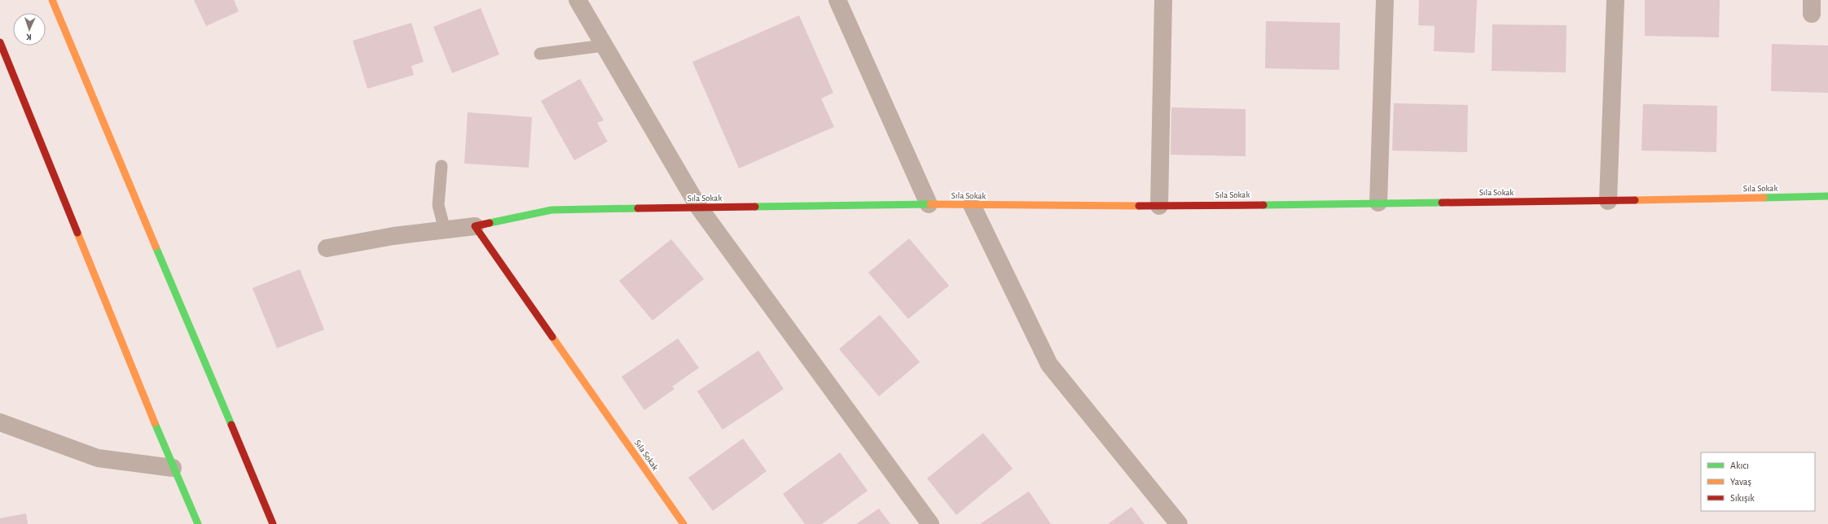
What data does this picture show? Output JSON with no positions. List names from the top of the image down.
{
  "streets": {
    "street": ["Sıla Sokak"]
  },
  "legend": ["Akıcı", "Yavaş", "Sıkışık"],
  "north": "bottom"
}
